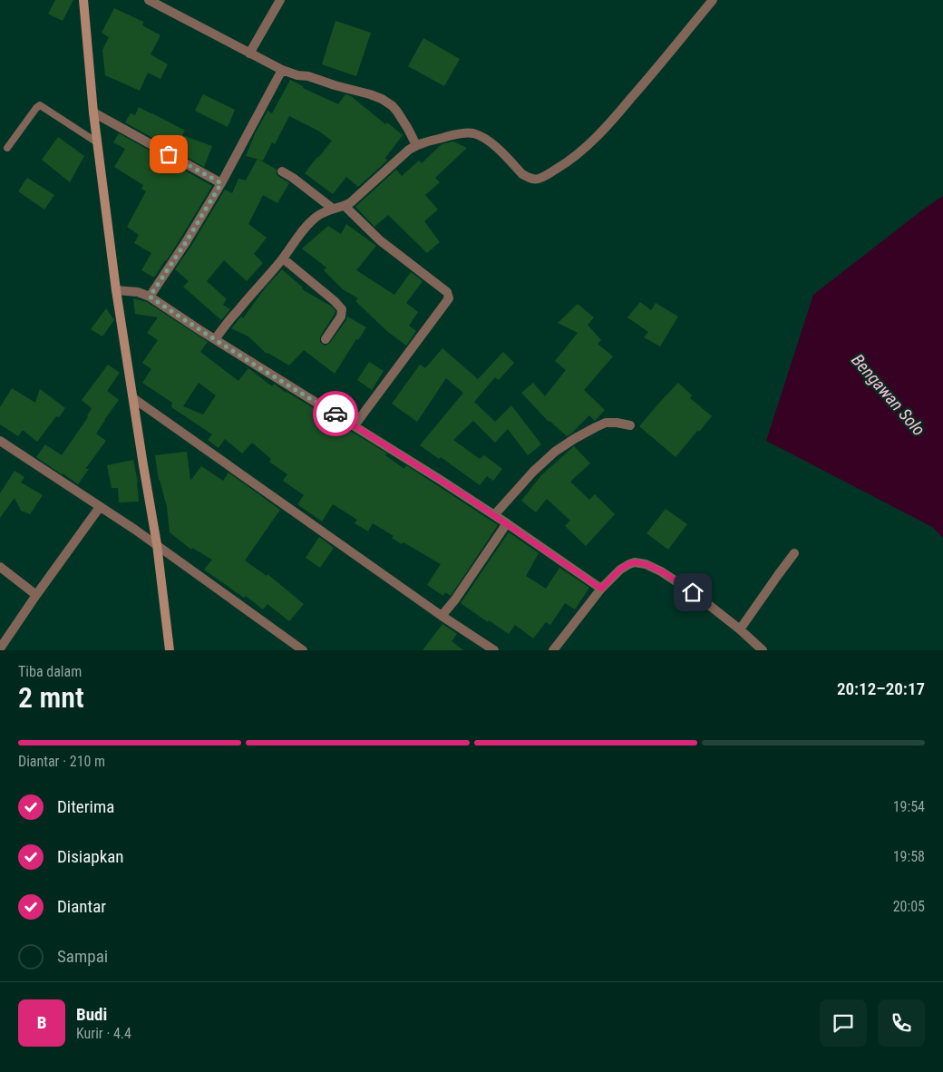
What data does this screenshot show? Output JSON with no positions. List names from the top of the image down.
{
  "water": ["Bengawan Solo"],
  "page": {
    "heading": ["2 mnt", "Tiba dalam", "20:12–20:17"],
    "panel": ["Budi", "Kurir · 4.4"],
    "bar": "Diantar · 210 m",
    "list": [
      ["Diterima", "19:54"],
      ["Disiapkan", "19:58"],
      ["Diantar", "20:05"],
      "Sampai"
    ],
    "round": "B"
  }
}
